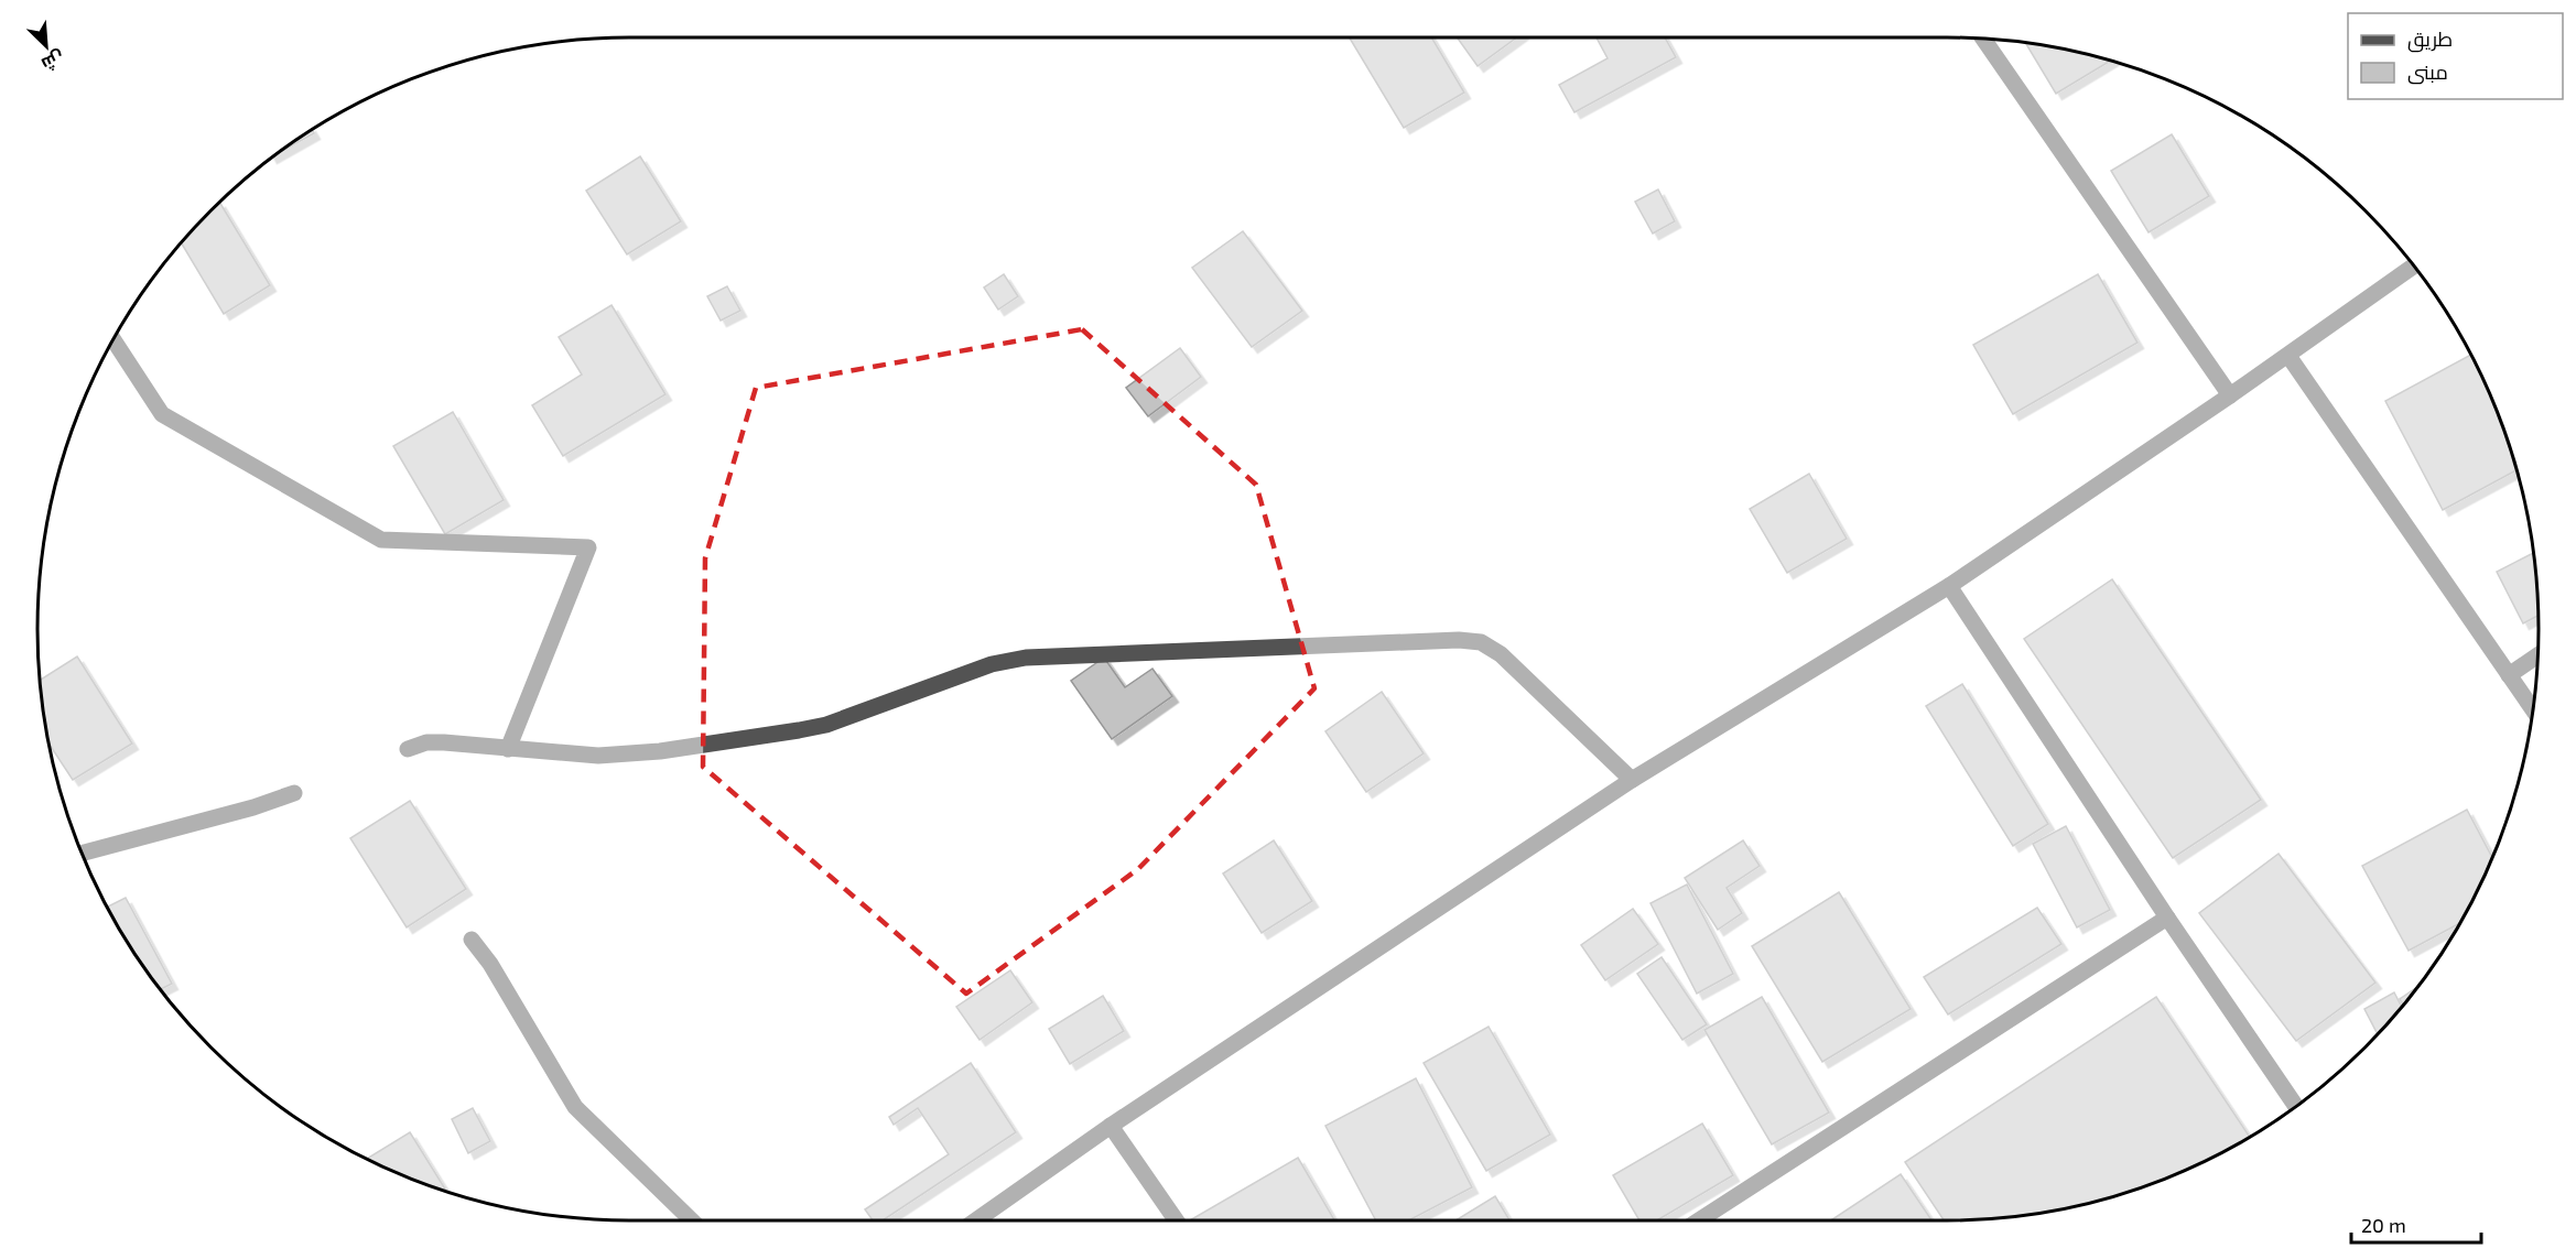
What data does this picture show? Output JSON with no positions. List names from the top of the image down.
{
  "legend": ["طريق", "مبنى"],
  "scale_bar": "20 m",
  "north": "bottom right"
}
